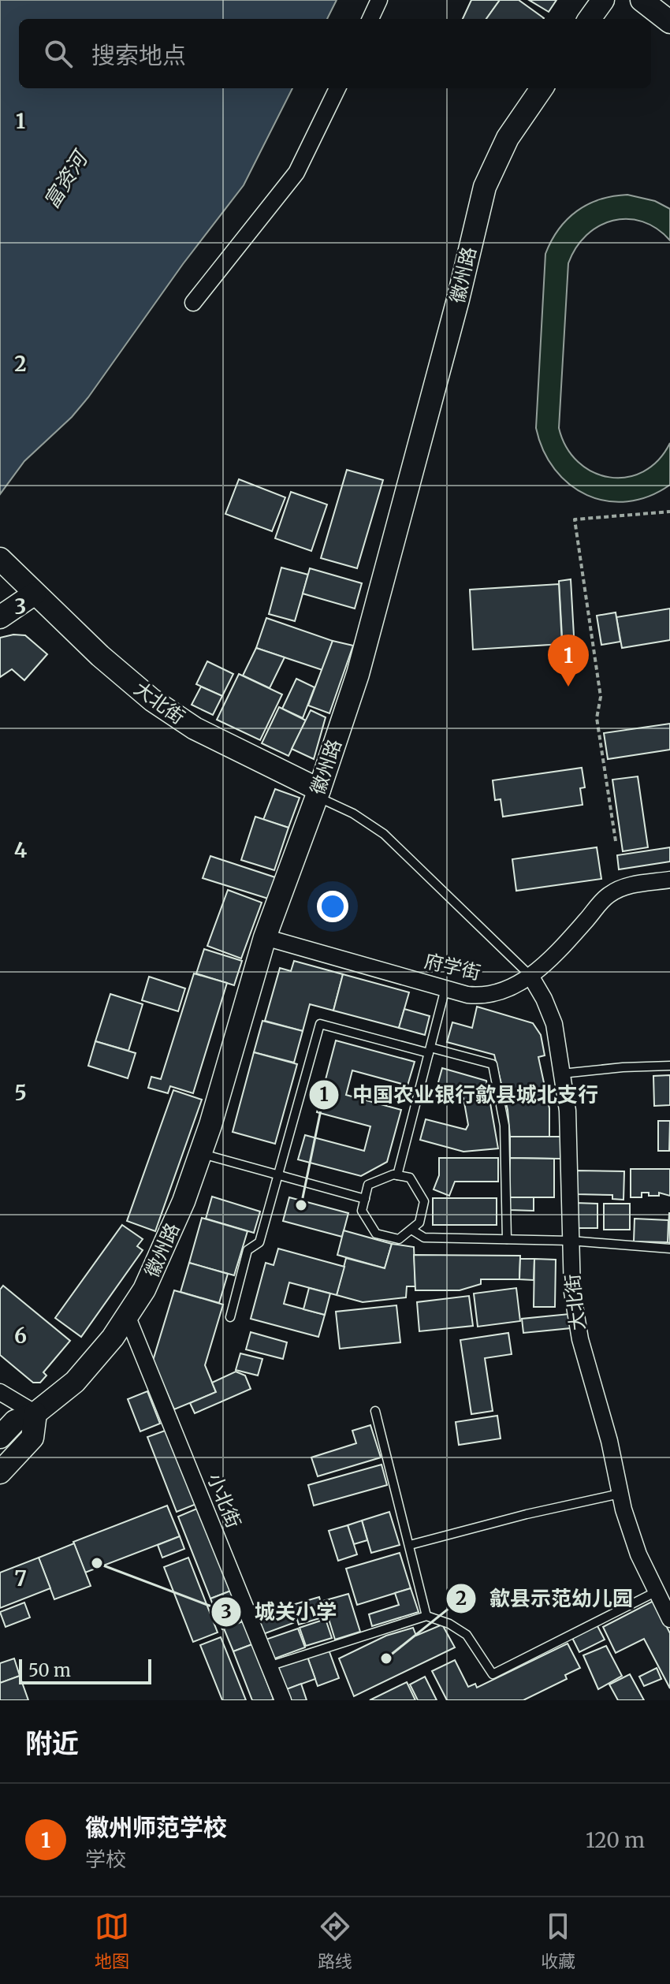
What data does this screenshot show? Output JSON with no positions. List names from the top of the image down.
{
  "streets": {
    "main road": ["徽州路", "大北街"],
    "street": ["府学街", "小北街"]
  },
  "crossings": [
    ["徽州路", "大北街"],
    ["徽州路", "府学街"],
    ["徽州路", "小北街"],
    ["大北街", "府学街"]
  ],
  "water": ["富资河"],
  "places": ["中国农业银行歙县城北支行", "城关小学", "歙县示范幼儿园"],
  "scale_bar": "50 m",
  "page": {
    "search": "搜索地点",
    "pins": "1",
    "scale": "50 m",
    "heading": "附近",
    "list": [
      {
        "mark": "1",
        "name": "徽州师范学校",
        "note": "学校",
        "value": "120 m"
      }
    ],
    "nav": ["地图", "路线", "收藏"]
  },
  "grid": {
    "rows": [
      "1",
      "2",
      "3",
      "4",
      "5",
      "6",
      "7"
    ]
  }
}
